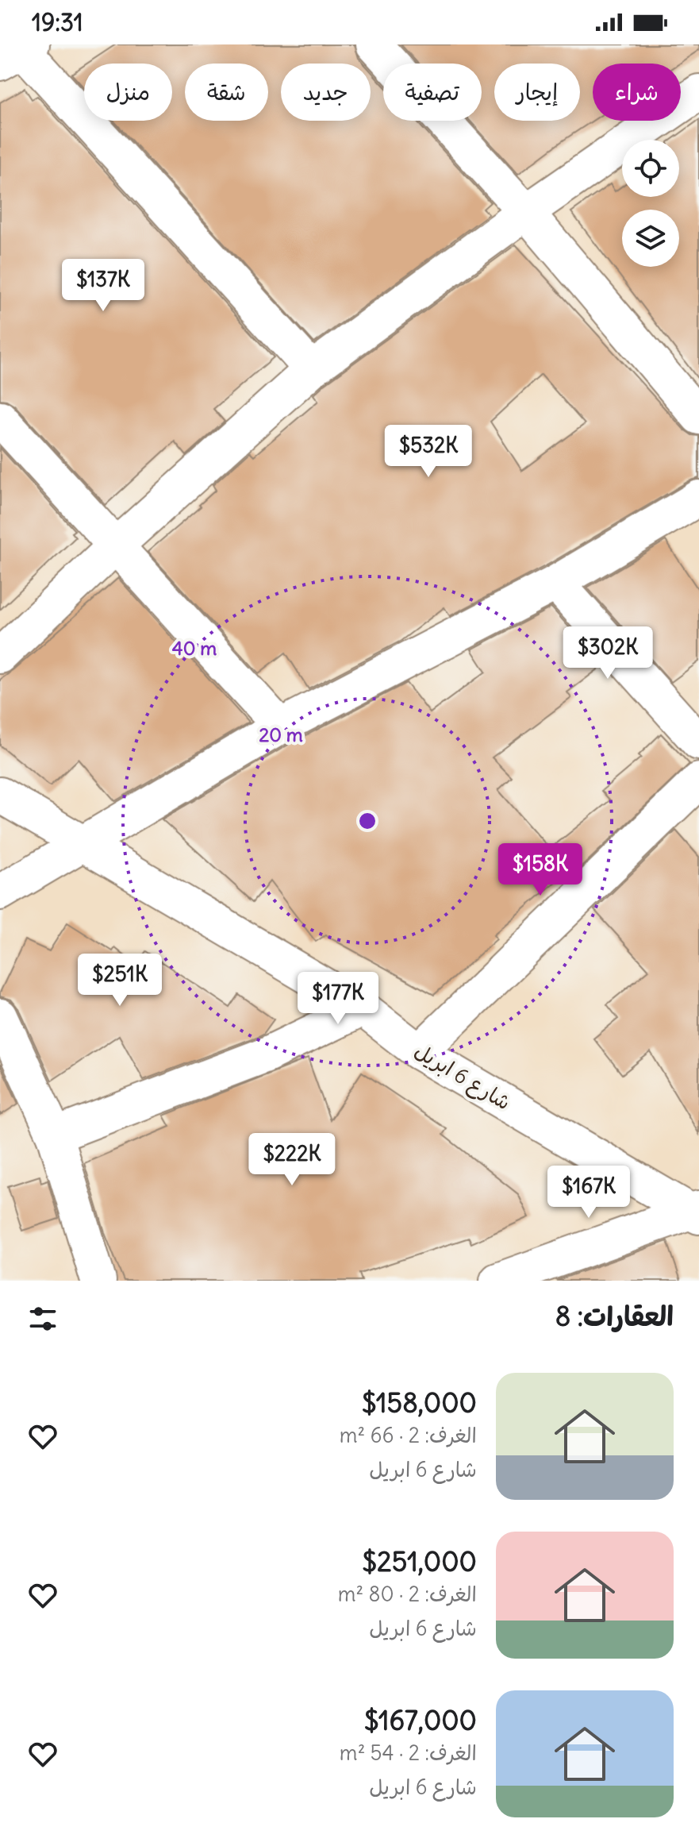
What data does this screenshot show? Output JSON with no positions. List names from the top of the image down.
{
  "streets": {
    "street": ["شارع 6 ابريل"]
  },
  "page": {
    "status": "19:31",
    "chip": [
      "شراء",
      "إيجار",
      "تصفية",
      "جديد",
      "شقة",
      "منزل"
    ],
    "price": [
      "$137K",
      "$532K",
      "$302K",
      "$158K",
      "$251K",
      "$177K",
      "$222K",
      "$167K"
    ],
    "heading": "العقارات: 8",
    "list": [
      {
        "name": "$158,000",
        "note": "الغرف: 2 · 66 m² · شارع 6 ابريل"
      },
      {
        "name": "$251,000",
        "note": "الغرف: 2 · 80 m² · شارع 6 ابريل"
      },
      {
        "name": "$167,000",
        "note": "الغرف: 2 · 54 m² · شارع 6 ابريل"
      }
    ]
  },
  "rings": ["40 m", "20 m"]
}
